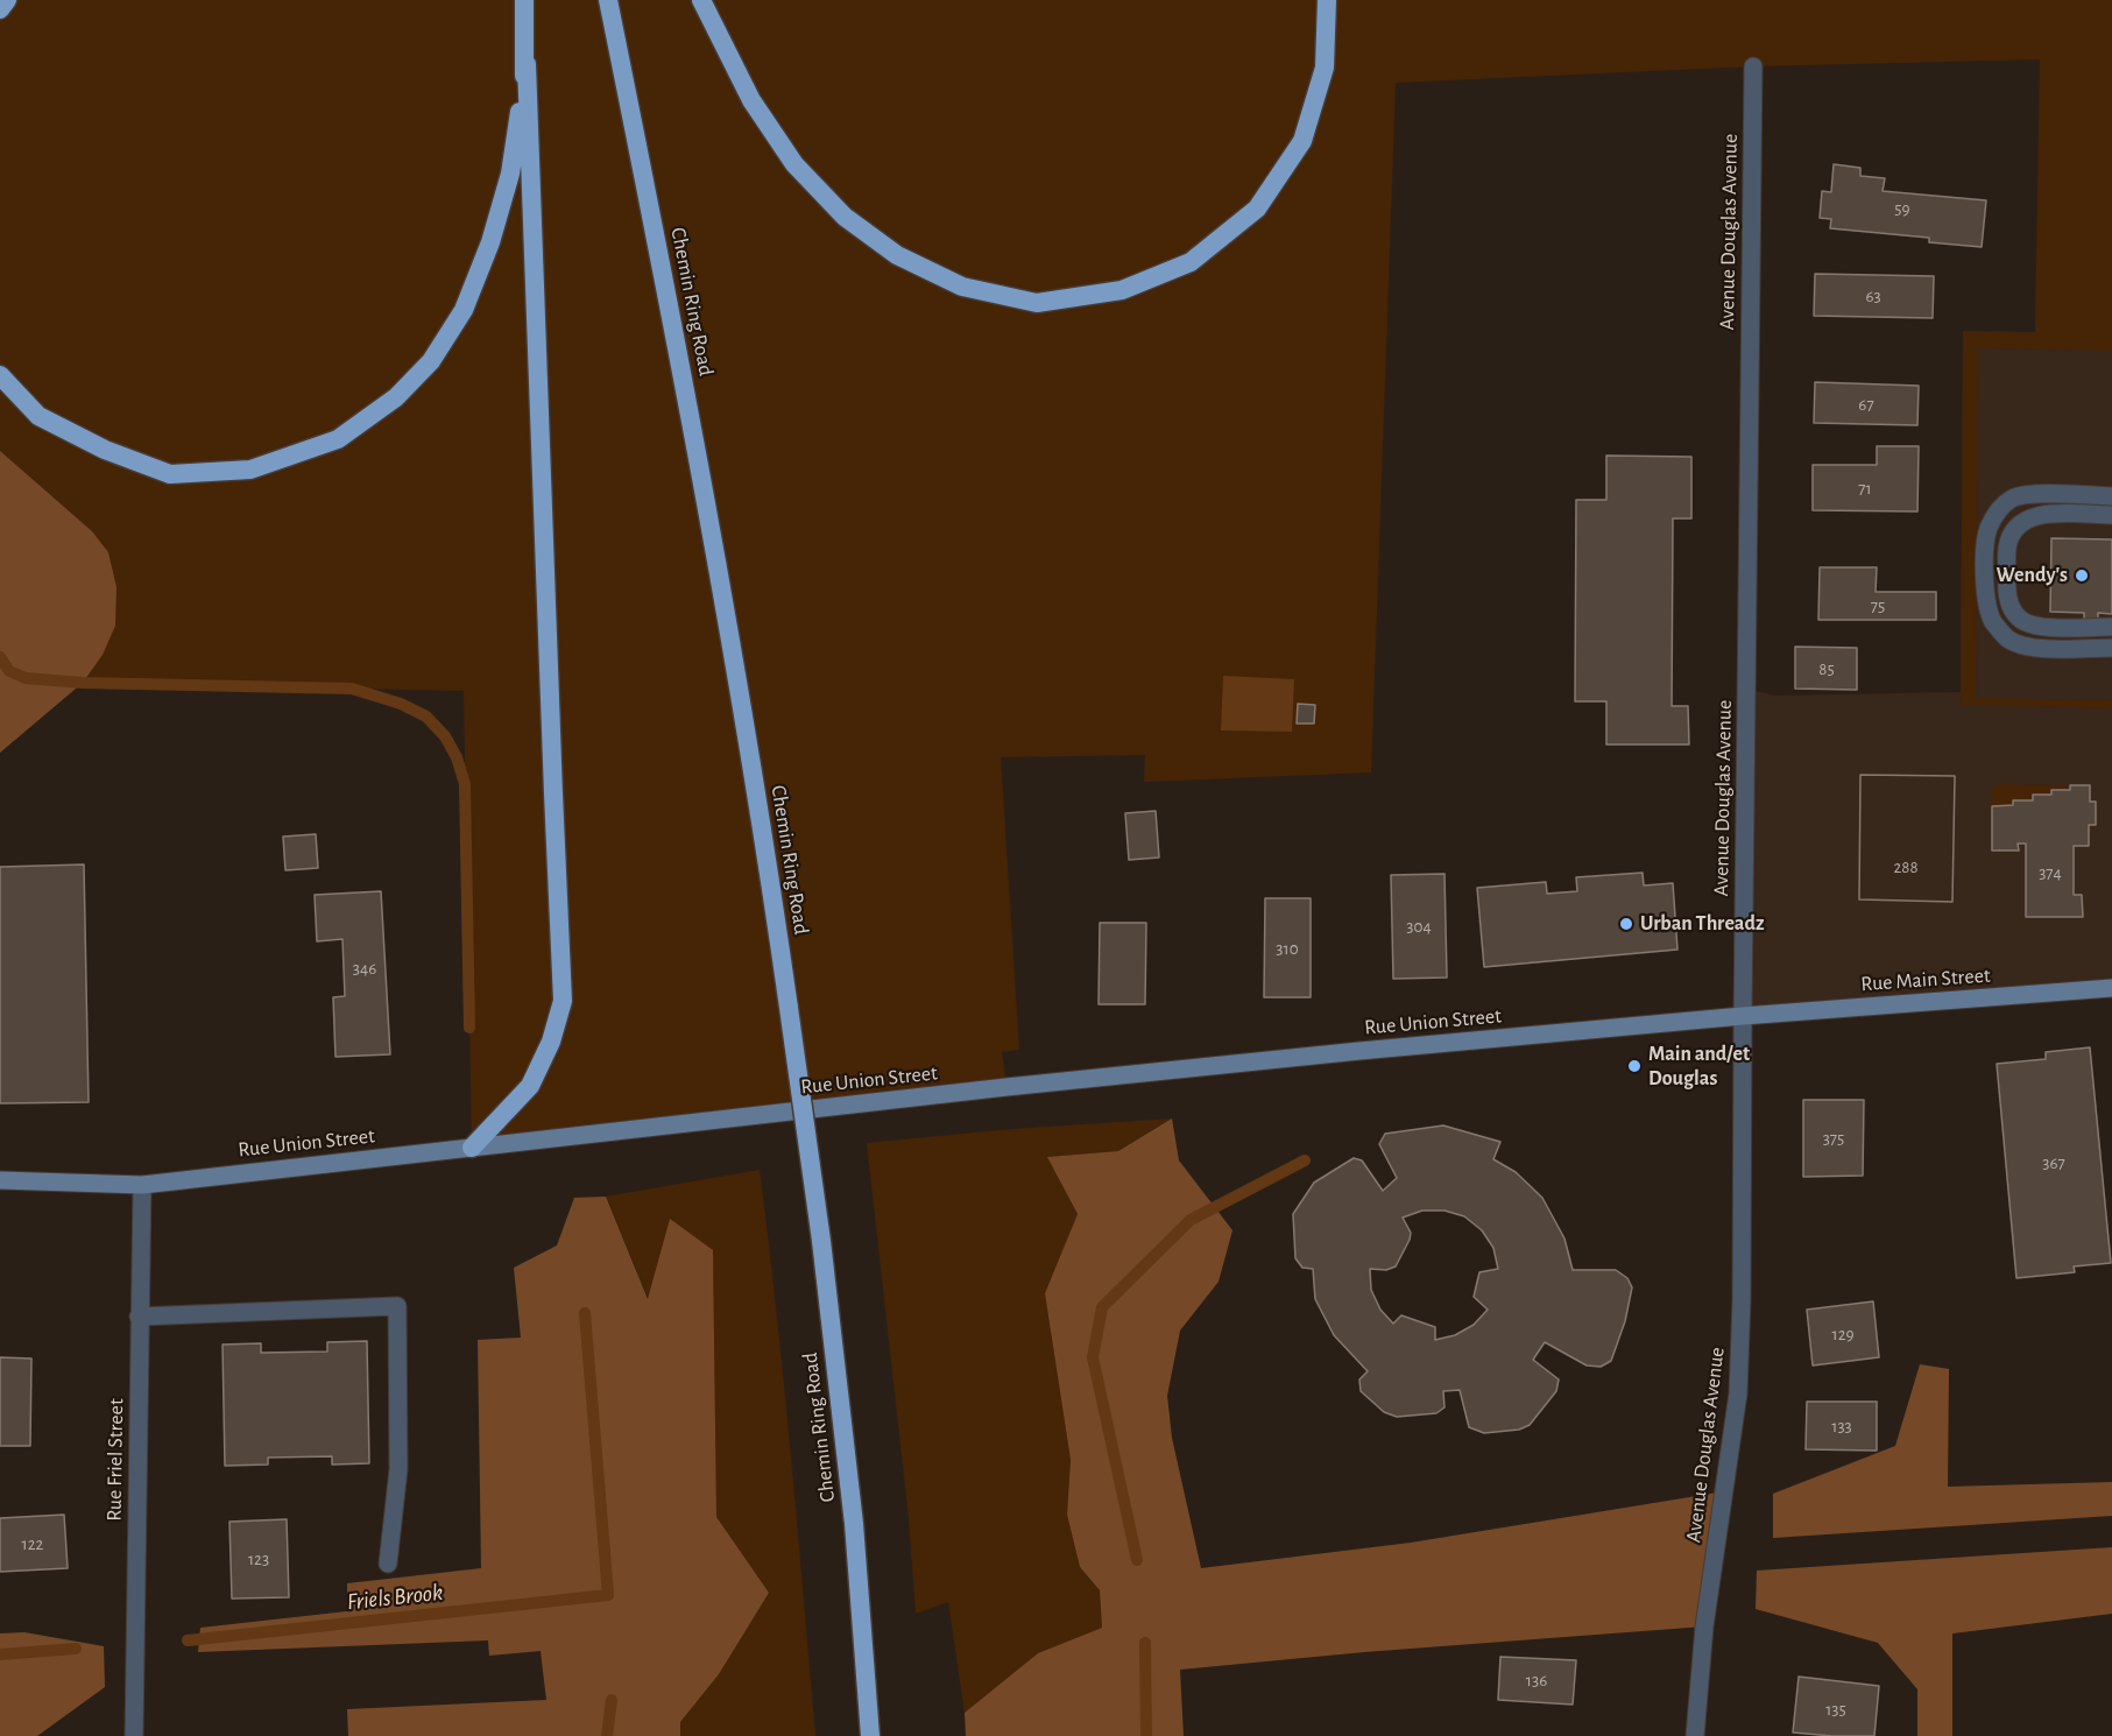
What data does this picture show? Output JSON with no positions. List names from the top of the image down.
{
  "streets": {
    "highway": ["Chemin Ring Road"],
    "main road": ["Rue Main Street", "Rue Union Street"],
    "street": ["Avenue Douglas Avenue", "Rue Friel Street"]
  },
  "crossings": [
    ["Avenue Douglas Avenue", "Rue Main Street"],
    ["Avenue Douglas Avenue", "Rue Union Street"],
    ["Rue Main Street", "Rue Union Street"],
    ["Rue Union Street", "Rue Friel Street"]
  ],
  "water": ["Friels Brook"],
  "places": ["Wendy's", "Urban Threadz", "Main and/et Douglas"],
  "house_numbers": [
    "59",
    "63",
    "67",
    "71",
    "75",
    "85",
    "288",
    "374",
    "304",
    "310",
    "346",
    "375",
    "367",
    "129",
    "133",
    "122",
    "123",
    "136",
    "135"
  ]
}
